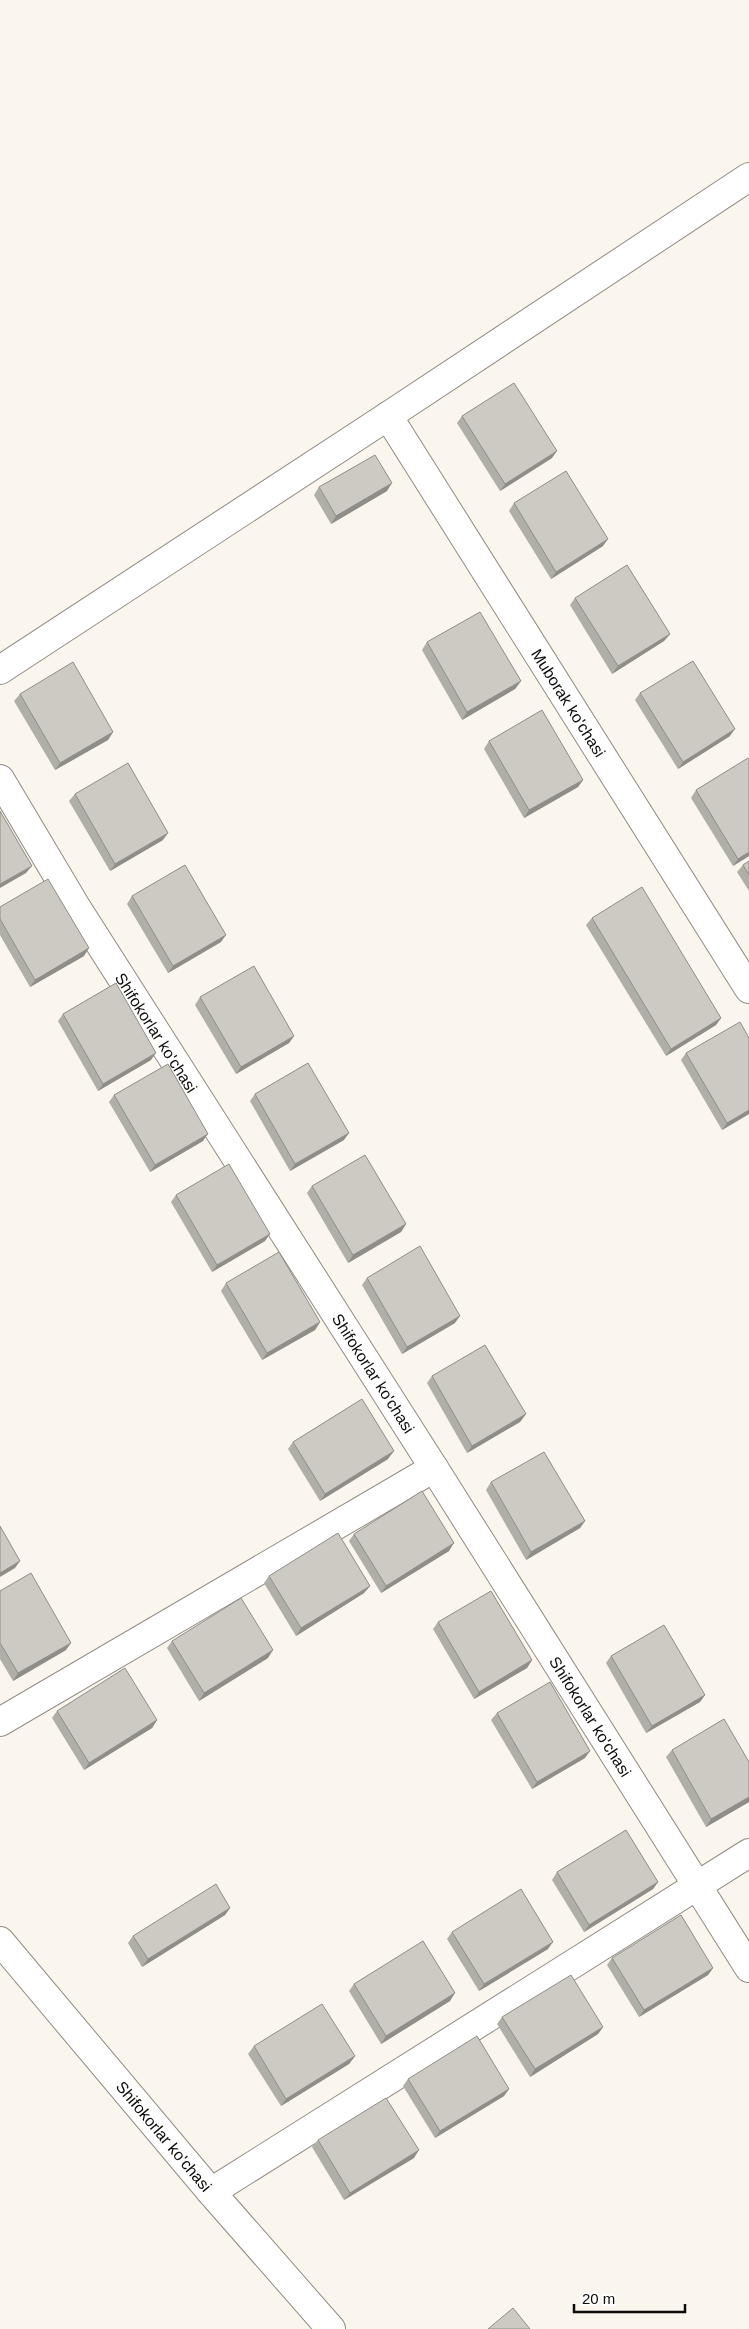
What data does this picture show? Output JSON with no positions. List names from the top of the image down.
{
  "streets": {
    "street": ["Muborak ko'chasi", "Shifokorlar ko'chasi"]
  },
  "scale_bar": "20 m"
}
